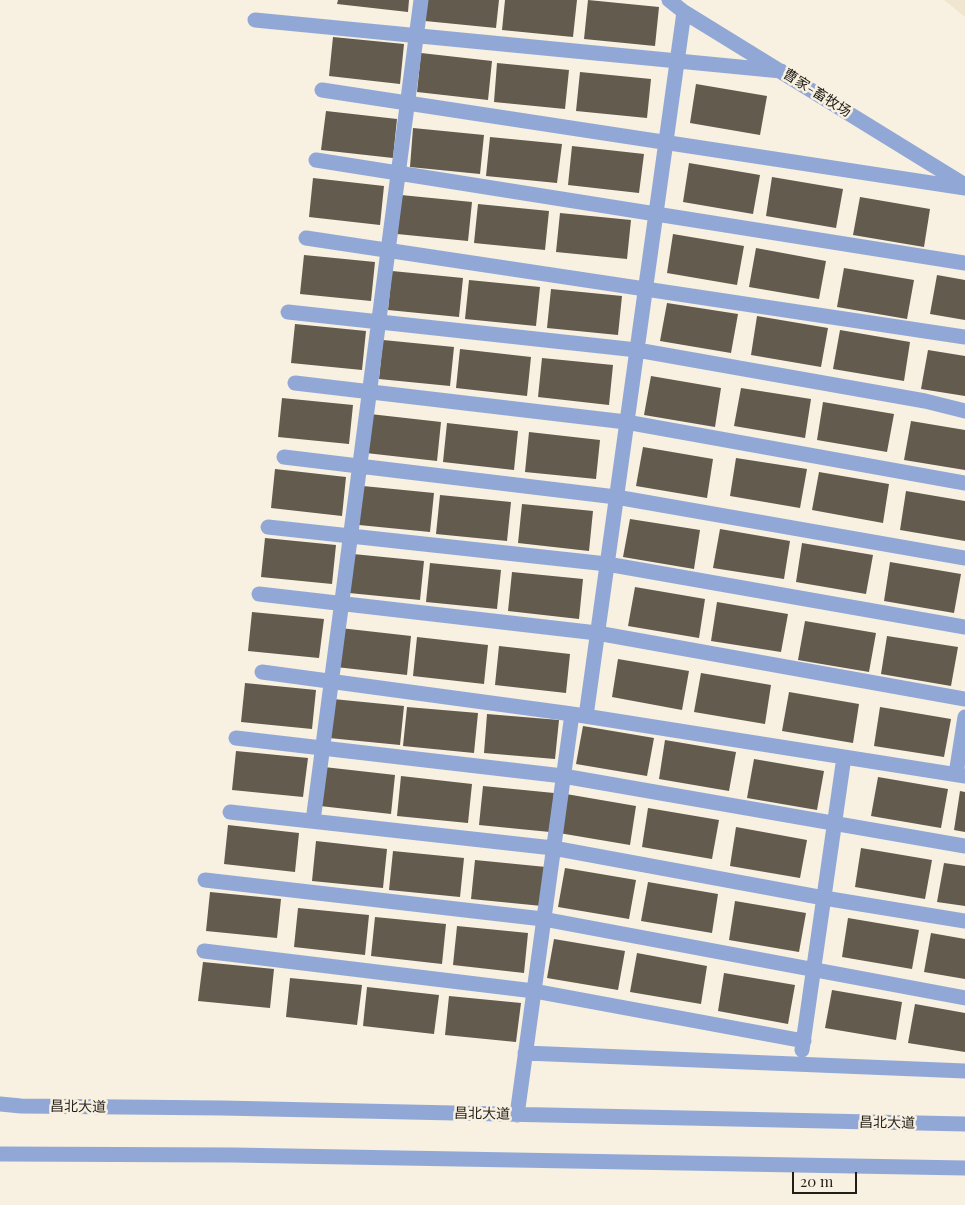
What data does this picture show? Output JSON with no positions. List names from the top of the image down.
{
  "streets": {
    "street": ["曹家-畜牧场", "昌北大道"]
  },
  "scale_bar": "20 m"
}
